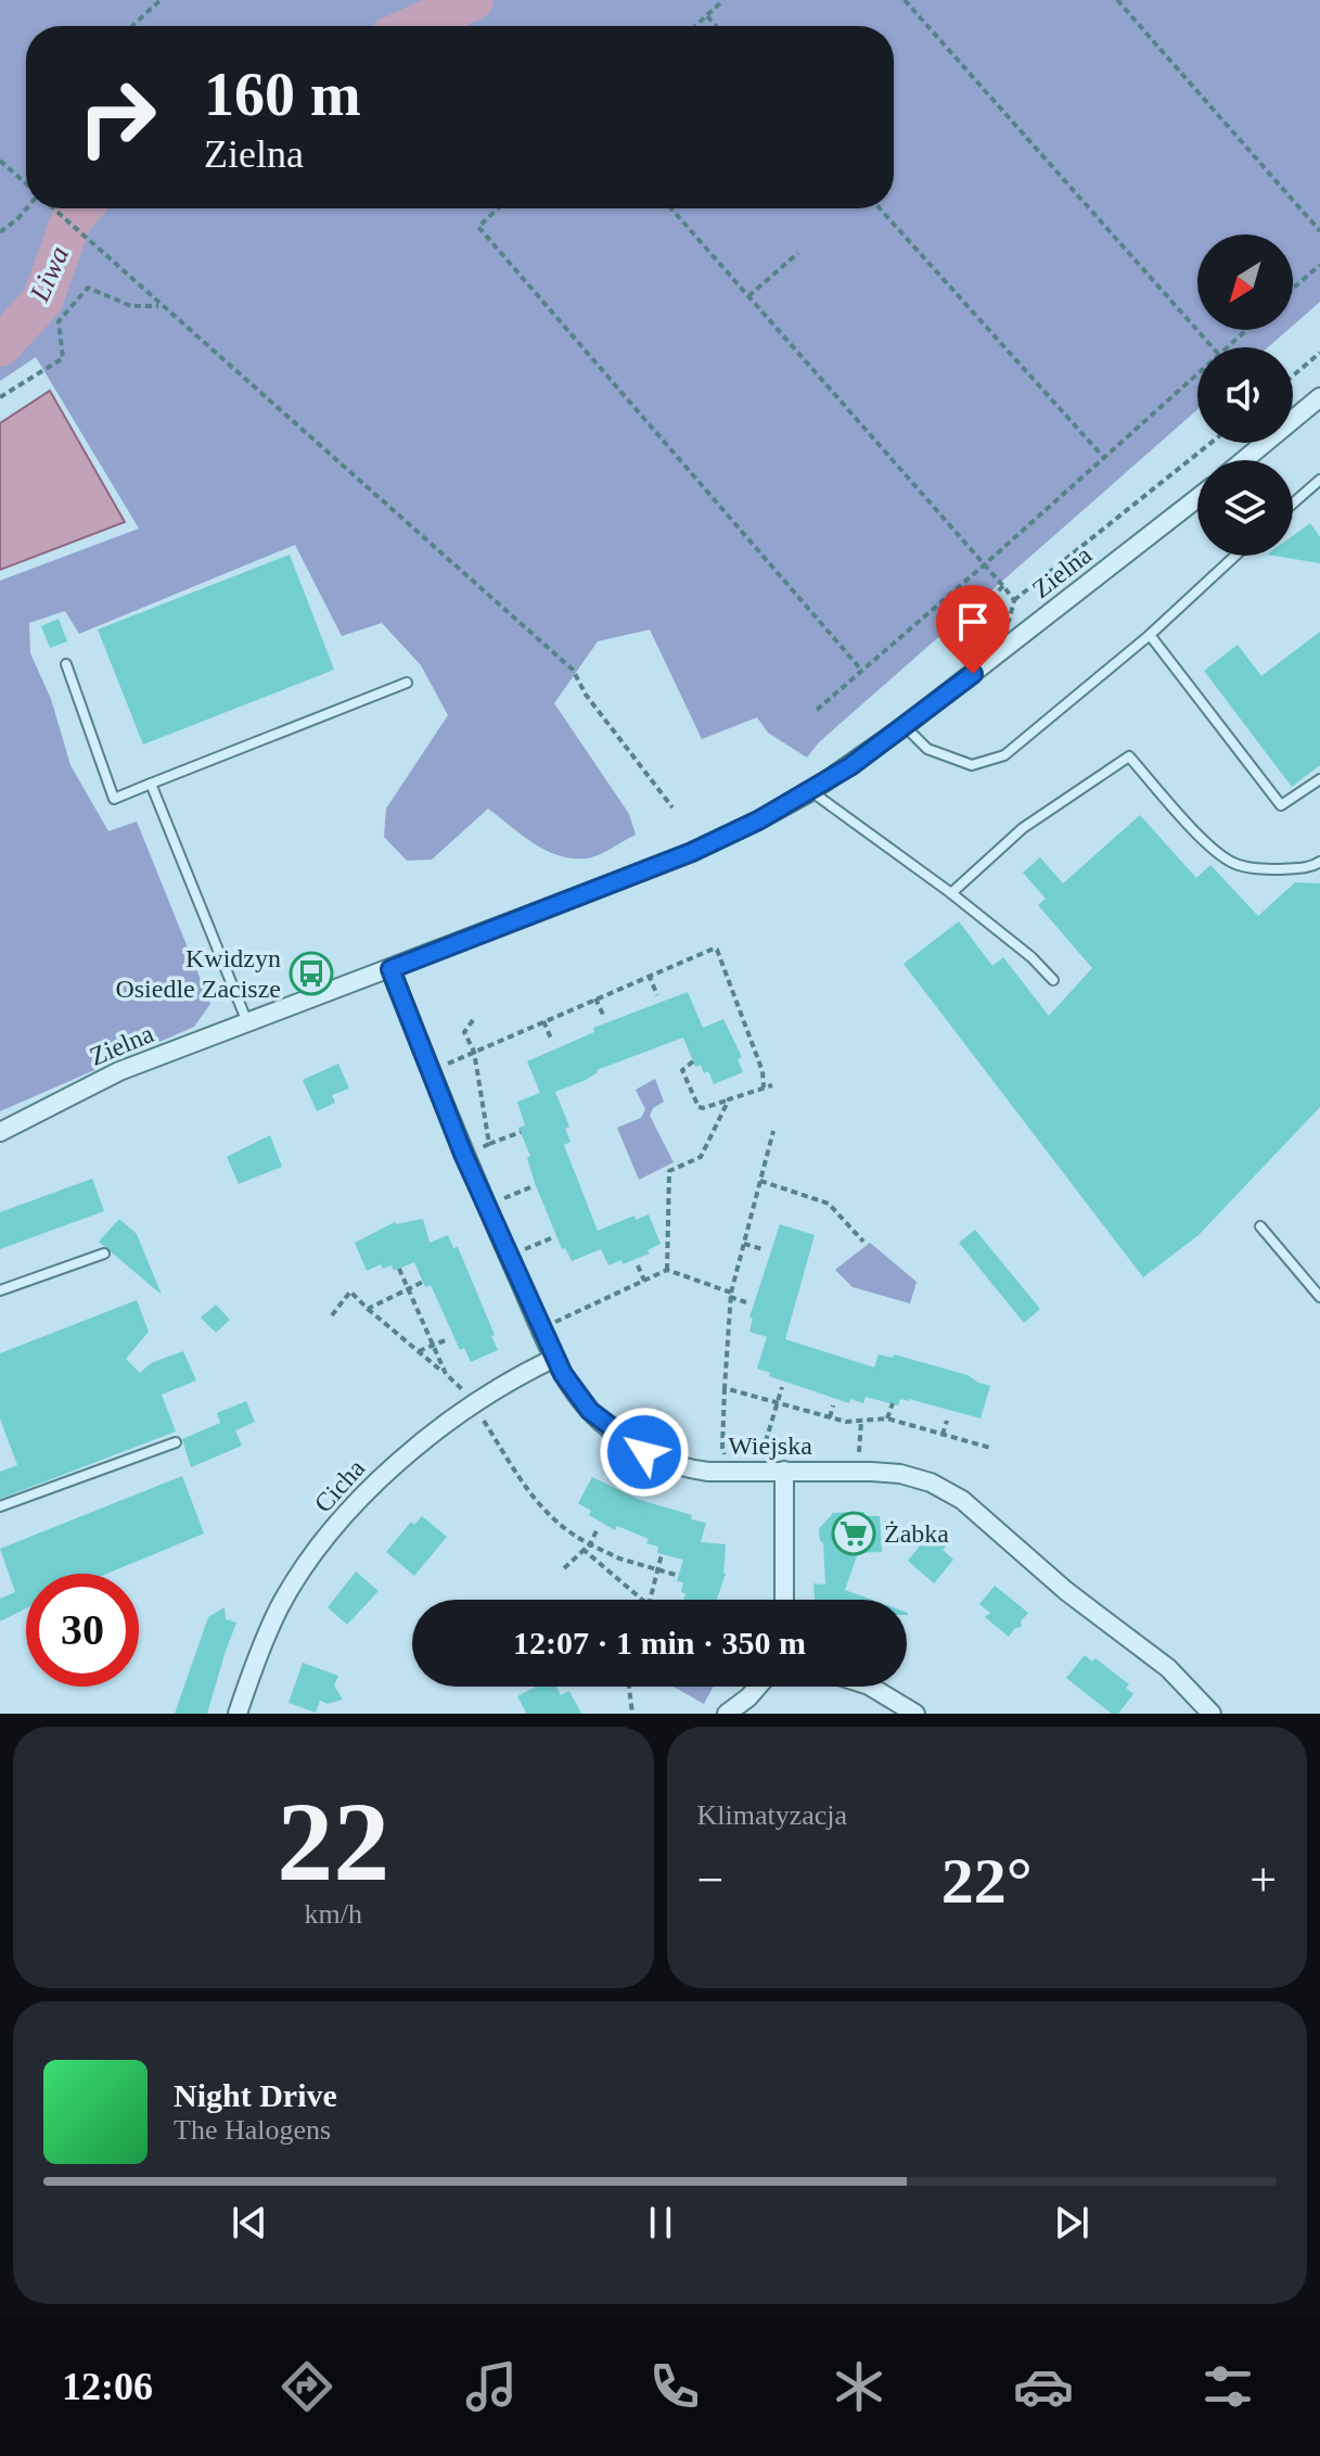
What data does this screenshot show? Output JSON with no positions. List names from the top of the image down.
{
  "streets": {
    "street": ["Zielna", "Wiejska", "Cicha"]
  },
  "crossings": [
    ["Zielna", "Wiejska"],
    ["Wiejska", "Cicha"]
  ],
  "water": ["Liwa"],
  "places": {
    "bus stop": ["Kwidzyn Osiedle Zacisze"],
    "supermarket": ["Żabka"]
  },
  "north": "bottom left",
  "page": {
    "turn": ["160 m", "Zielna"],
    "limit": "30",
    "trip": "12:07 · 1 min · 350 m",
    "tile": [
      ["22", "km/h"],
      "Klimatyzacja"
    ],
    "heat": ["−", "22°", "+"],
    "song": ["Night Drive", "The Halogens"],
    "tabs": "12:06"
  }
}
